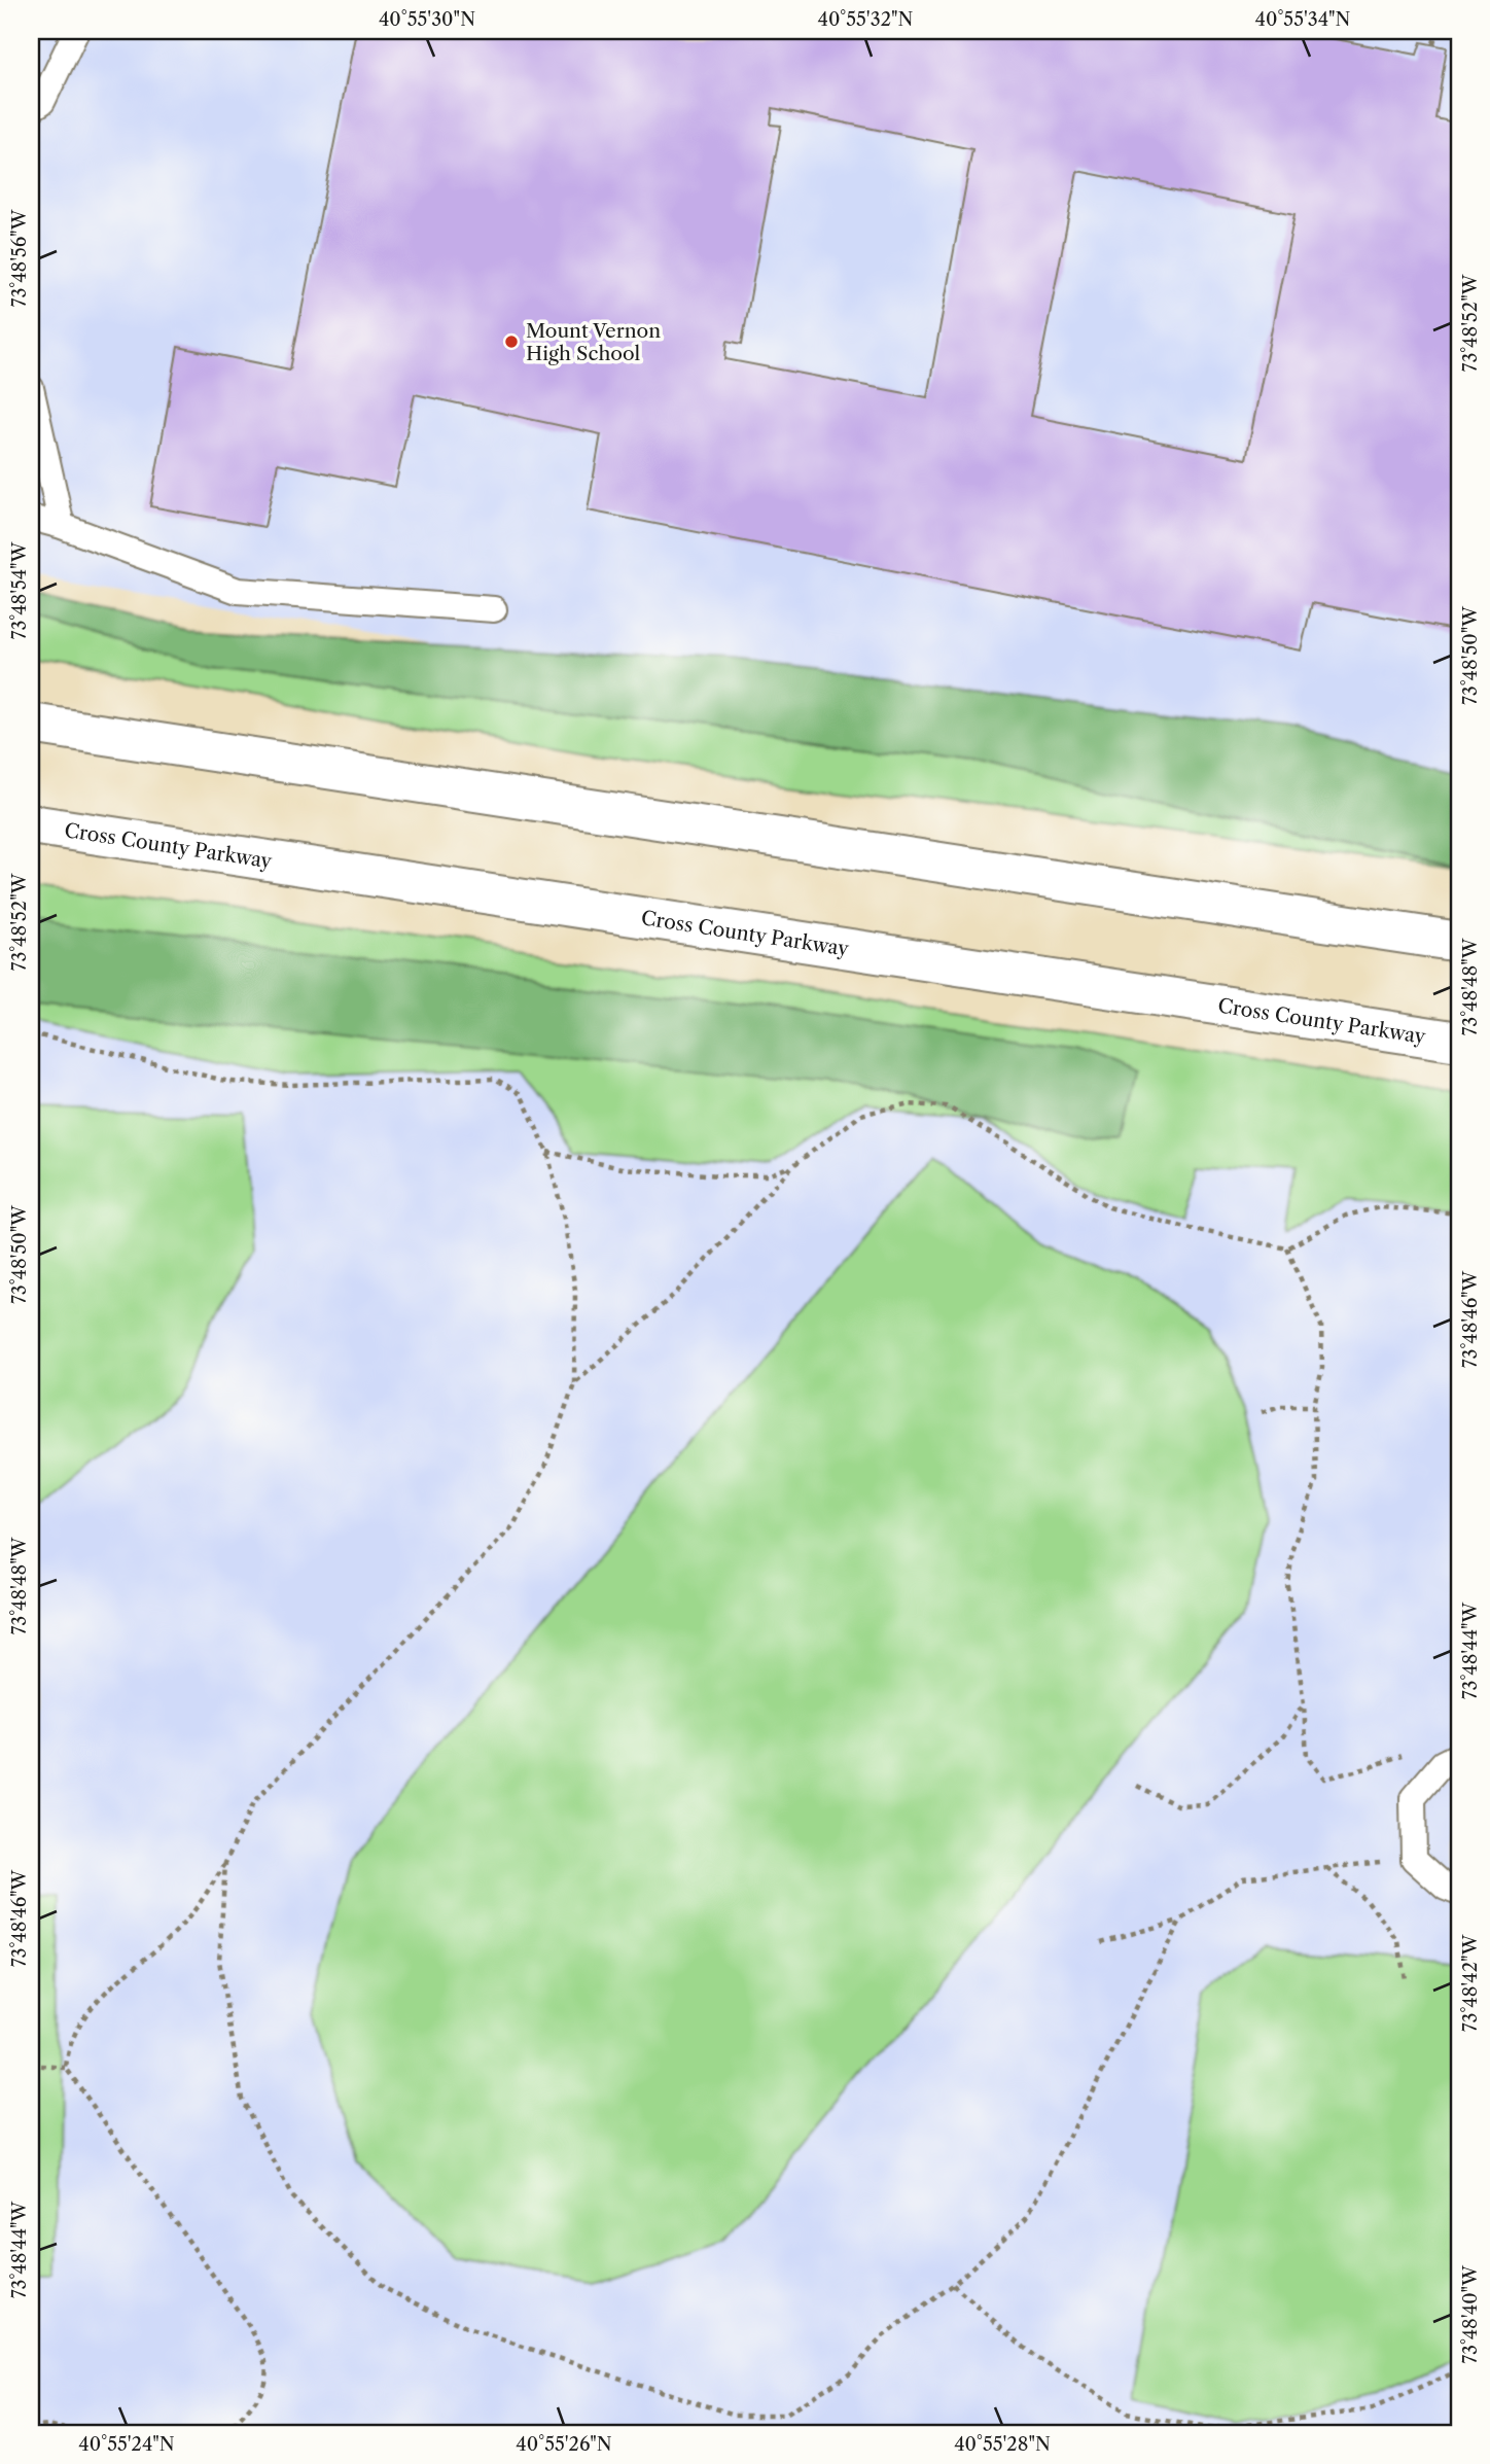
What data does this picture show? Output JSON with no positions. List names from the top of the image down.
{
  "streets": {
    "highway": ["Cross County Parkway"]
  },
  "places": ["Mount Vernon High School"],
  "coordinates": [
    "40°55'30\"N",
    "40°55'32\"N",
    "40°55'34\"N",
    "73°48'56\"W",
    "73°48'52\"W",
    "73°48'54\"W",
    "73°48'50\"W",
    "73°48'48\"W",
    "73°48'46\"W",
    "73°48'44\"W",
    "73°48'42\"W",
    "73°48'40\"W",
    "40°55'24\"N",
    "40°55'26\"N",
    "40°55'28\"N"
  ]
}
